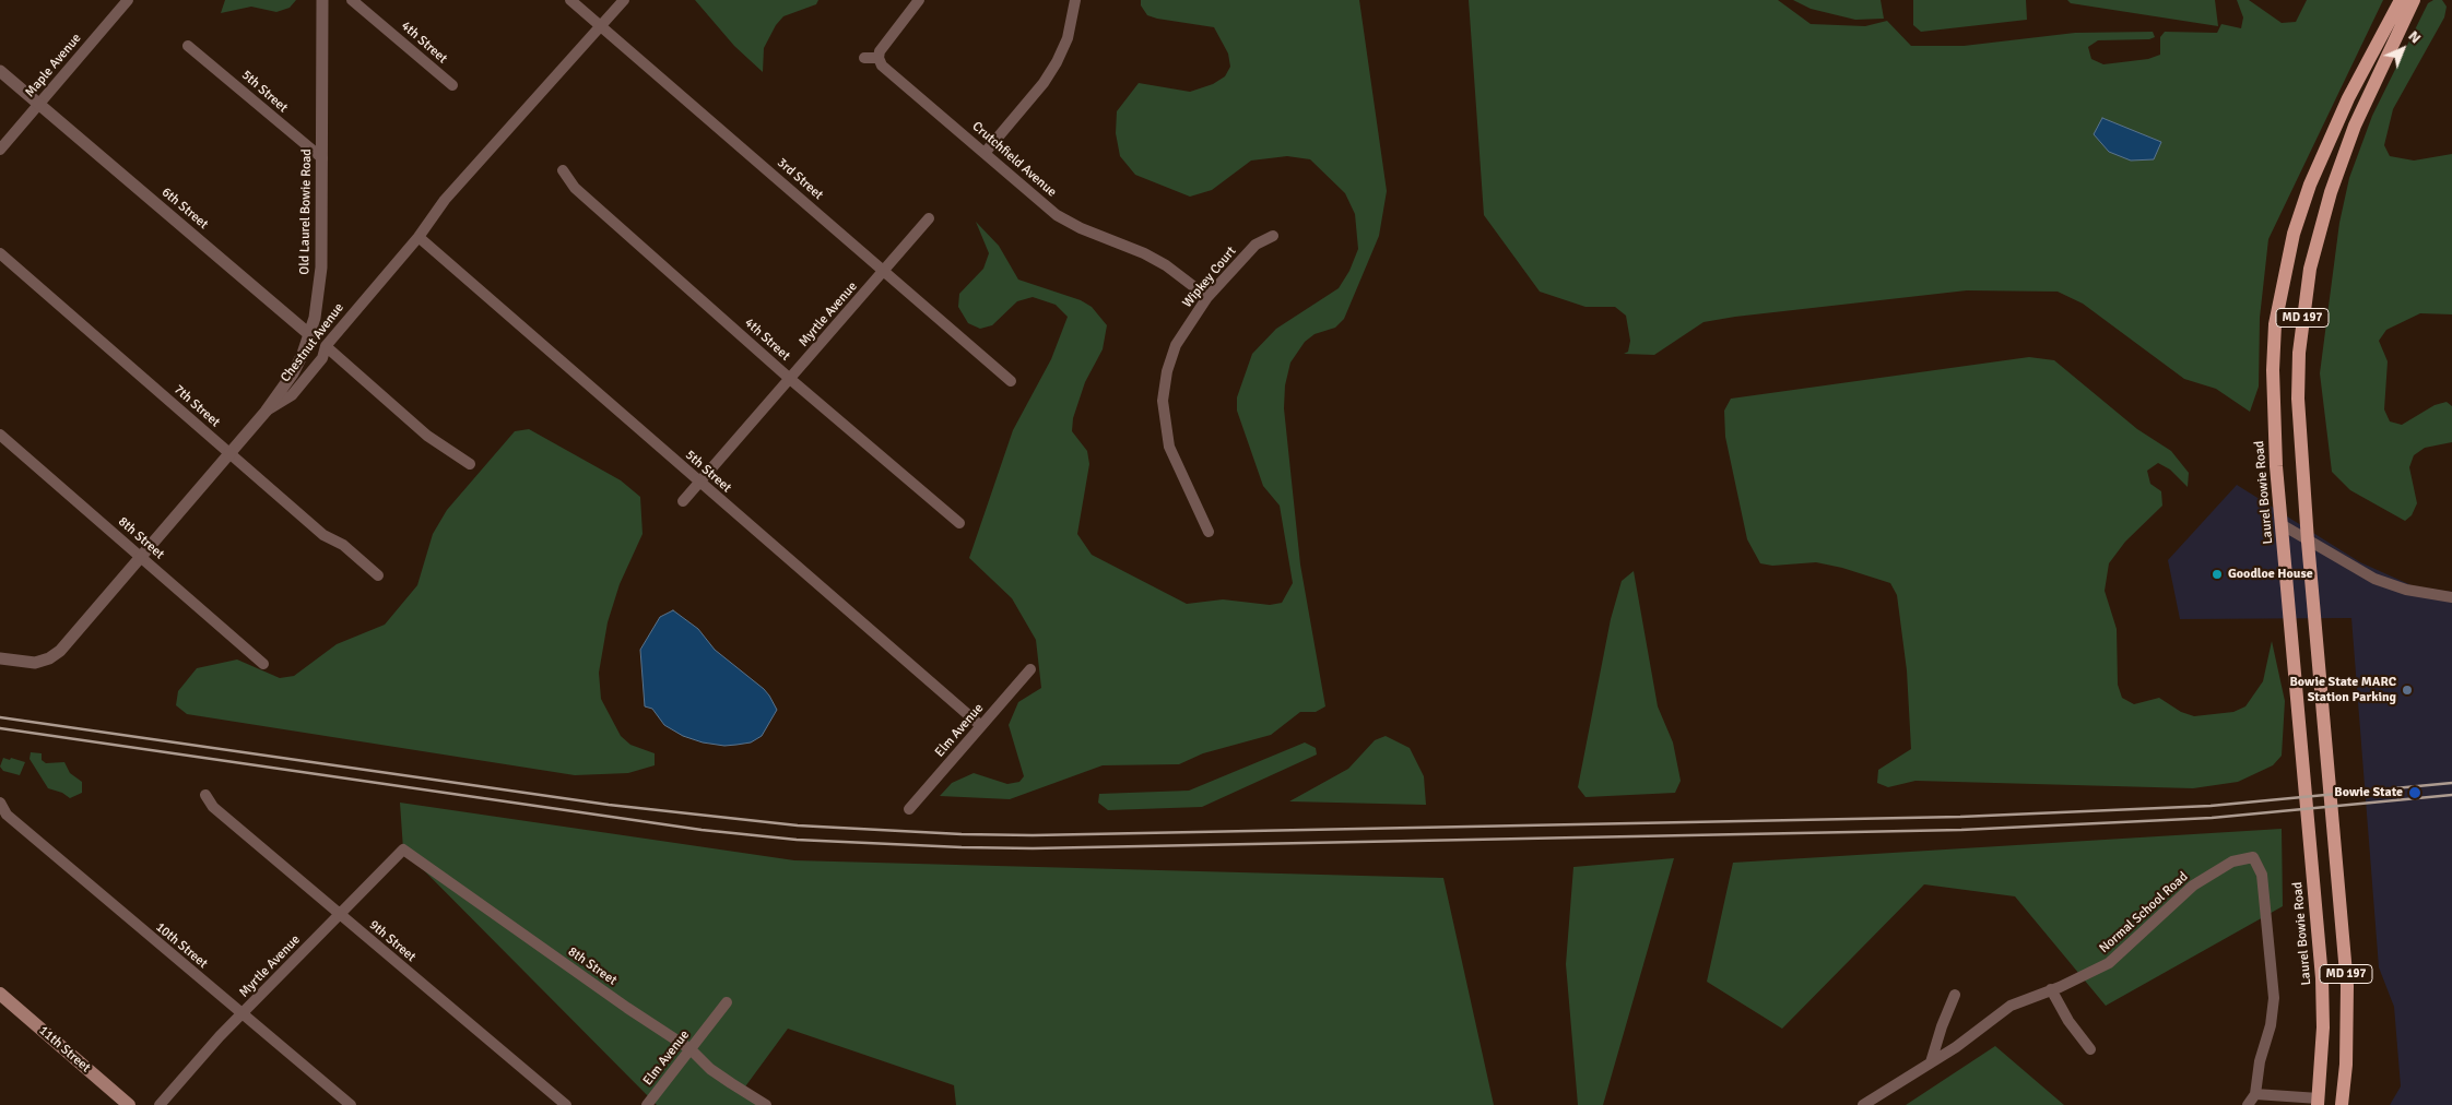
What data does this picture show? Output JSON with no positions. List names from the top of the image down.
{
  "streets": {
    "main road": ["MD 197", "Laurel Bowie Road", "11th Street"],
    "street": [
      "4th Street",
      "Maple Avenue",
      "5th Street",
      "Crutchfield Avenue",
      "3rd Street",
      "6th Street",
      "Old Laurel Bowie Road",
      "Wipkey Court",
      "Myrtle Avenue",
      "Chestnut Avenue",
      "7th Street",
      "8th Street",
      "Elm Avenue",
      "Normal School Road",
      "9th Street",
      "10th Street"
    ]
  },
  "crossings": [
    ["4th Street", "Myrtle Avenue"],
    ["Maple Avenue", "6th Street"],
    ["5th Street", "Old Laurel Bowie Road"],
    ["5th Street", "Myrtle Avenue"],
    ["5th Street", "Chestnut Avenue"],
    ["5th Street", "Elm Avenue"],
    ["Crutchfield Avenue", "Wipkey Court"],
    ["3rd Street", "Myrtle Avenue"],
    ["3rd Street", "Chestnut Avenue"],
    ["6th Street", "Old Laurel Bowie Road"],
    ["Old Laurel Bowie Road", "Chestnut Avenue"],
    ["Myrtle Avenue", "8th Street"],
    ["Myrtle Avenue", "9th Street"],
    ["Myrtle Avenue", "10th Street"],
    ["Chestnut Avenue", "7th Street"],
    ["Chestnut Avenue", "8th Street"],
    ["8th Street", "Elm Avenue"]
  ],
  "places": ["Goodloe House", "Bowie State MARC Station Parking", "Bowie State"],
  "north": "top right"
}
